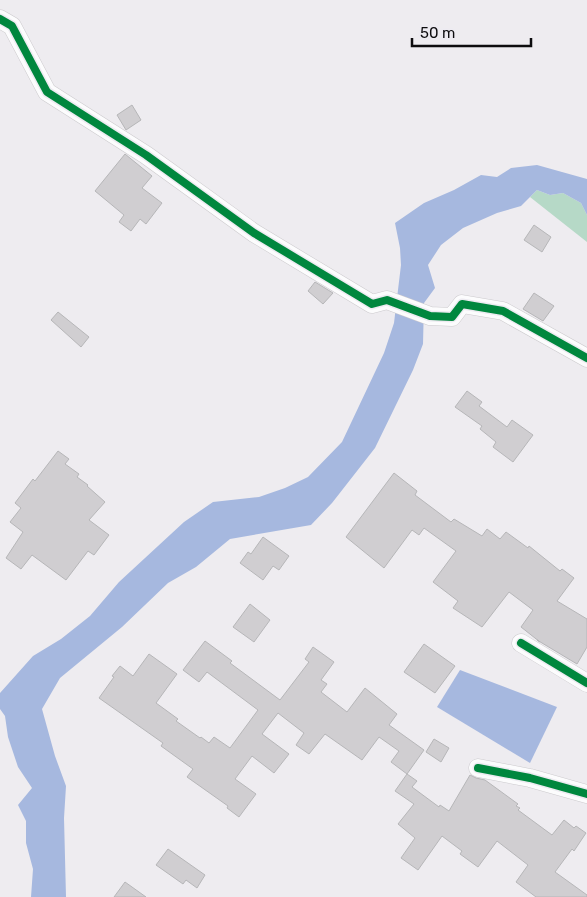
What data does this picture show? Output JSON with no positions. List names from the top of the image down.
{
  "scale_bar": "50 m"
}
